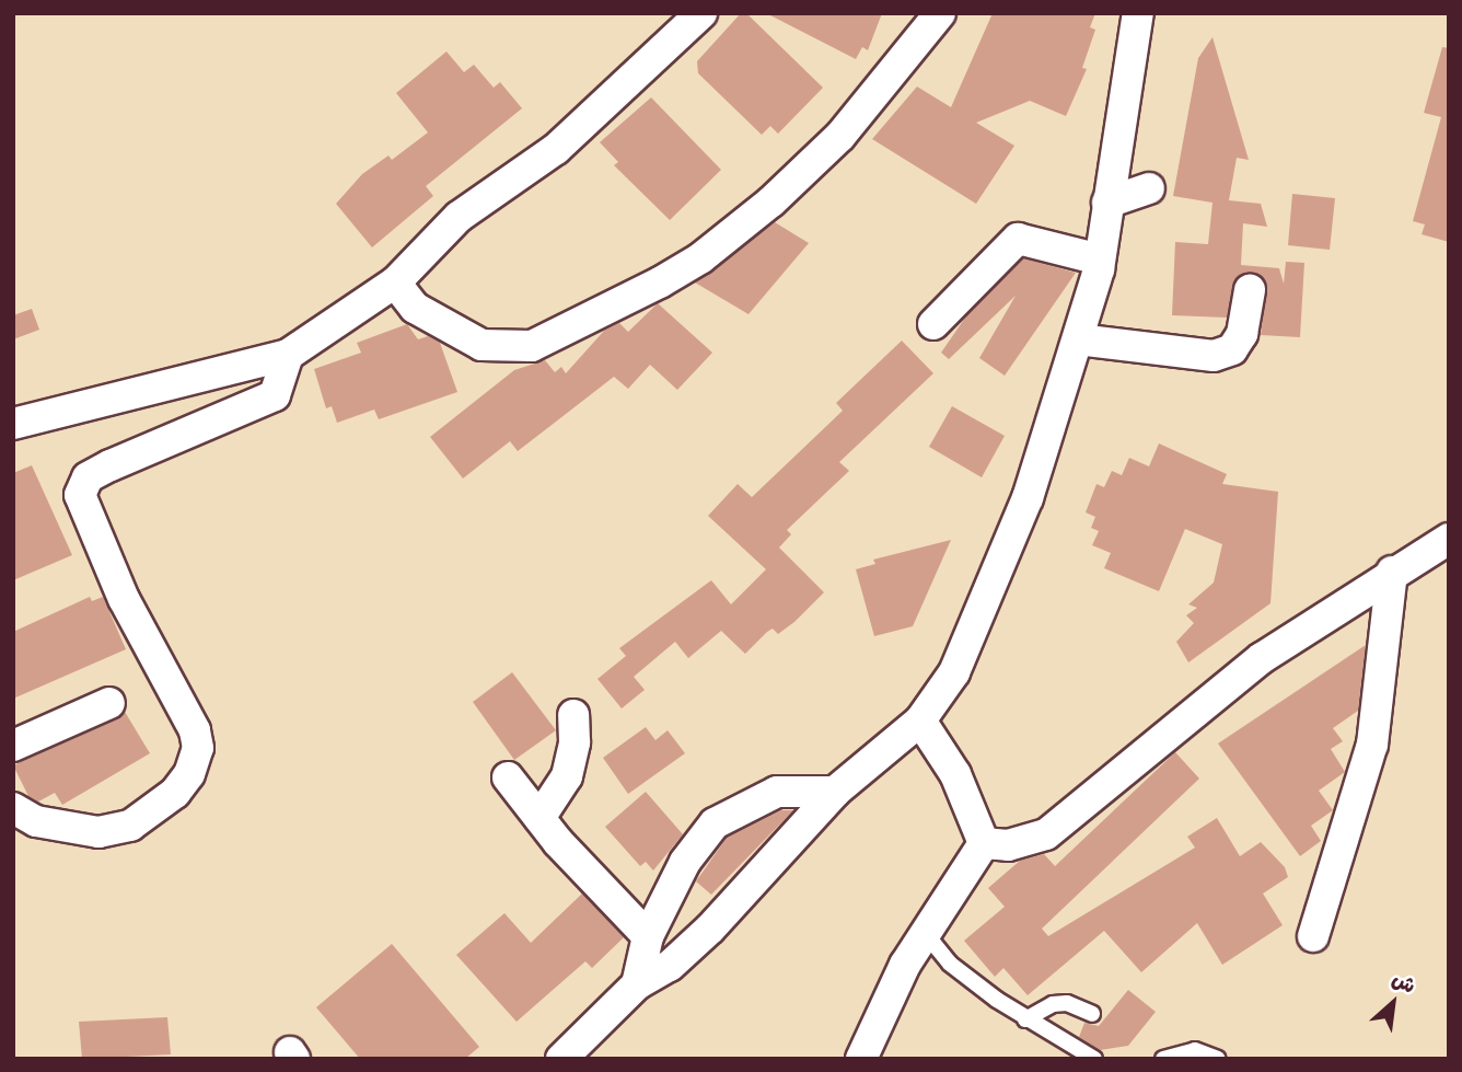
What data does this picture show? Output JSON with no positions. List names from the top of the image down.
{
  "north": "top right"
}
